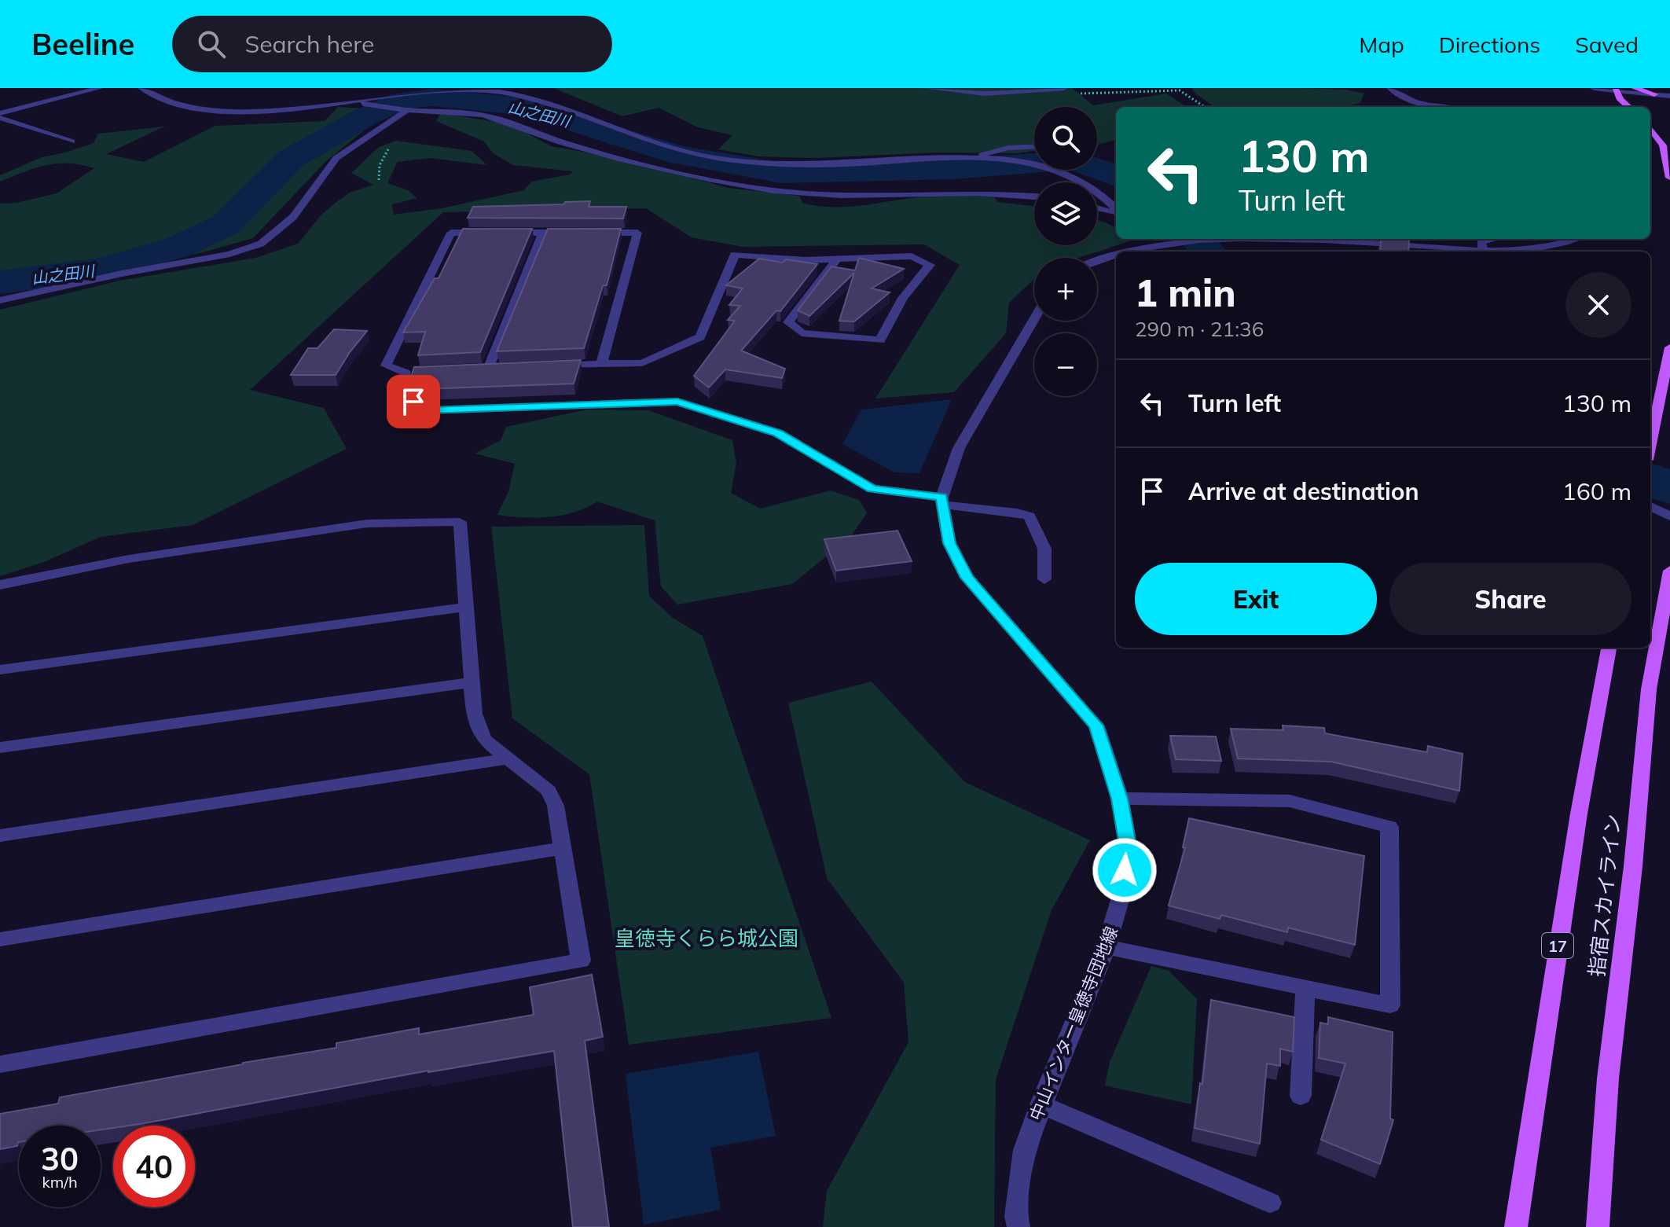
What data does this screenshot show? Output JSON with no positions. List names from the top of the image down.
{
  "streets": {
    "main road": ["指宿スカイライン", "17"],
    "street": ["中山インター皇徳寺団地線"]
  },
  "water": ["山之田川"],
  "parks": ["皇徳寺くらら城公園"],
  "page": {
    "header": "Beeline",
    "search": "Search here",
    "nav": ["Map", "Directions", "Saved"],
    "map_buttons": ["+", "−"],
    "turn": ["130 m", "Turn left"],
    "heading": ["1 min", "290 m · 21:36"],
    "list": [
      {
        "name": "Turn left",
        "value": "130 m"
      },
      {
        "name": "Arrive at destination",
        "value": "160 m"
      }
    ],
    "buttons": ["Exit", "Share"],
    "speed": "30 km/h",
    "limit": "40"
  }
}
